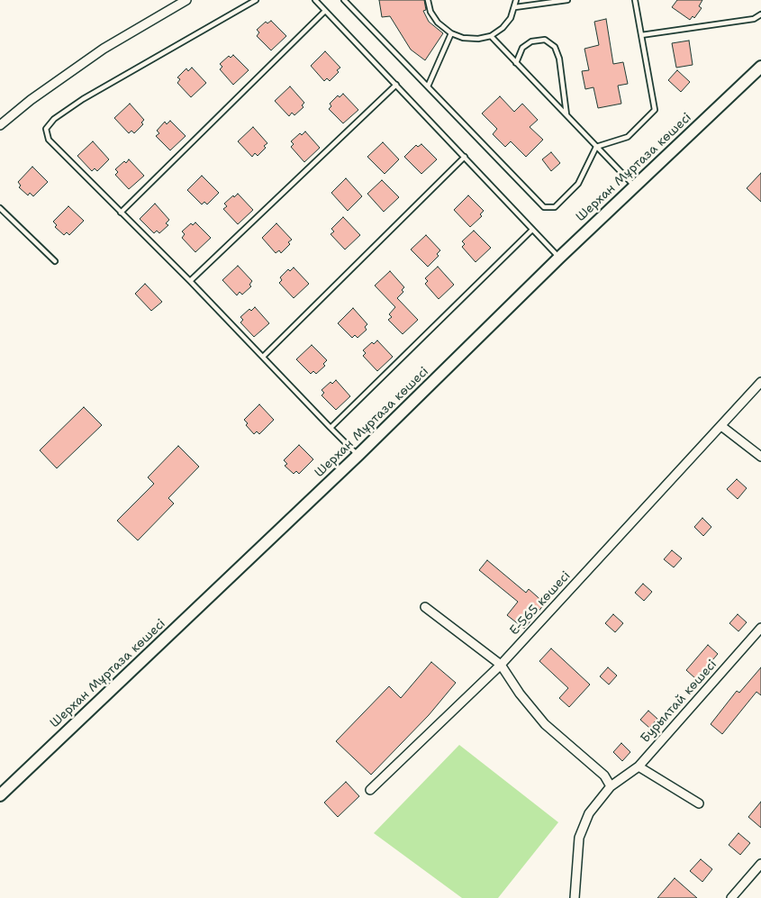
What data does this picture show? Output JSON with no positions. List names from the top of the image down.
{
  "streets": {
    "main road": ["Шерхан Мұртаза көшесі"],
    "street": ["Е-565 көшесі", "Бурылтай көшесі"]
  }
}
